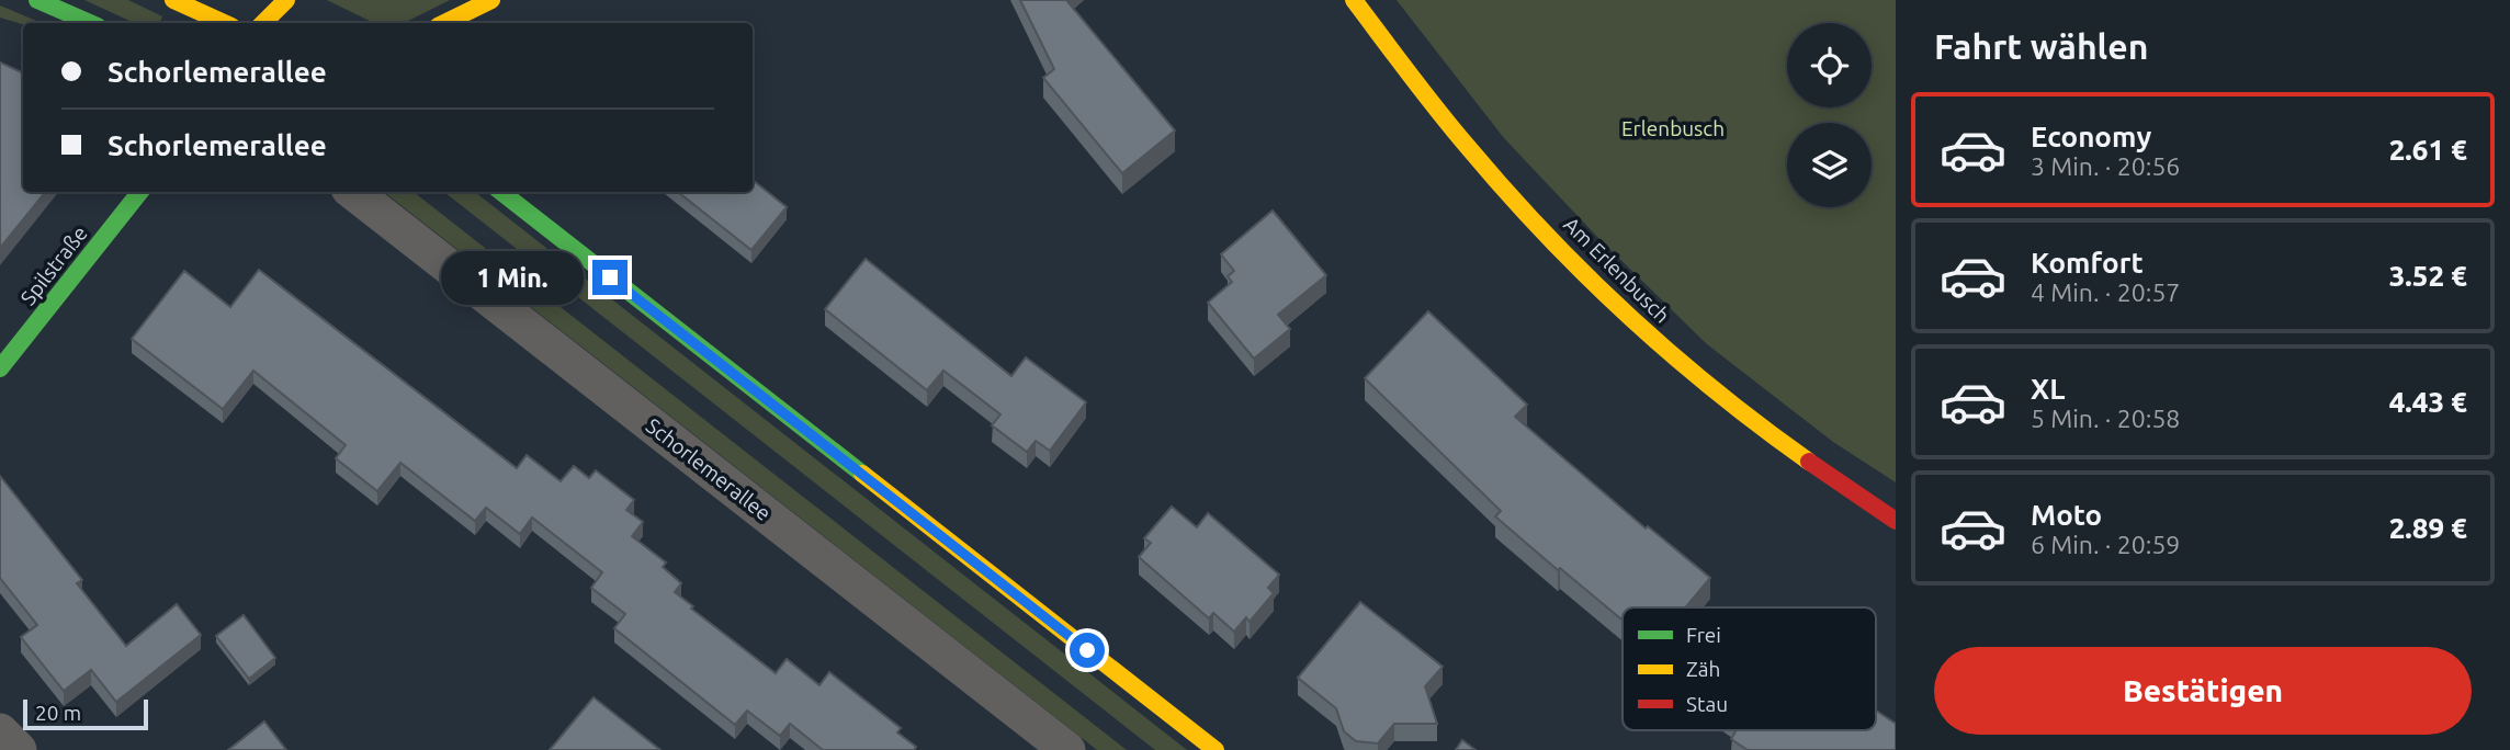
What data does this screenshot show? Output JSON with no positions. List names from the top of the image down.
{
  "streets": {
    "street": ["Spilstraße", "Am Erlenbusch", "Schorlemerallee"]
  },
  "parks": ["Erlenbusch"],
  "legend": ["Frei", "Zäh", "Stau"],
  "scale_bar": "20 m",
  "page": {
    "heading": "Fahrt wählen",
    "banner": ["Schorlemerallee", "Schorlemerallee"],
    "list": [
      {
        "name": "Economy",
        "note": "3 Min. · 20:56",
        "value": "2.61 €"
      },
      {
        "name": "Komfort",
        "note": "4 Min. · 20:57",
        "value": "3.52 €"
      },
      {
        "name": "XL",
        "note": "5 Min. · 20:58",
        "value": "4.43 €"
      },
      {
        "name": "Moto",
        "note": "6 Min. · 20:59",
        "value": "2.89 €"
      }
    ],
    "bubble": "1 Min.",
    "buttons": "Bestätigen",
    "scale": "20 m"
  }
}
